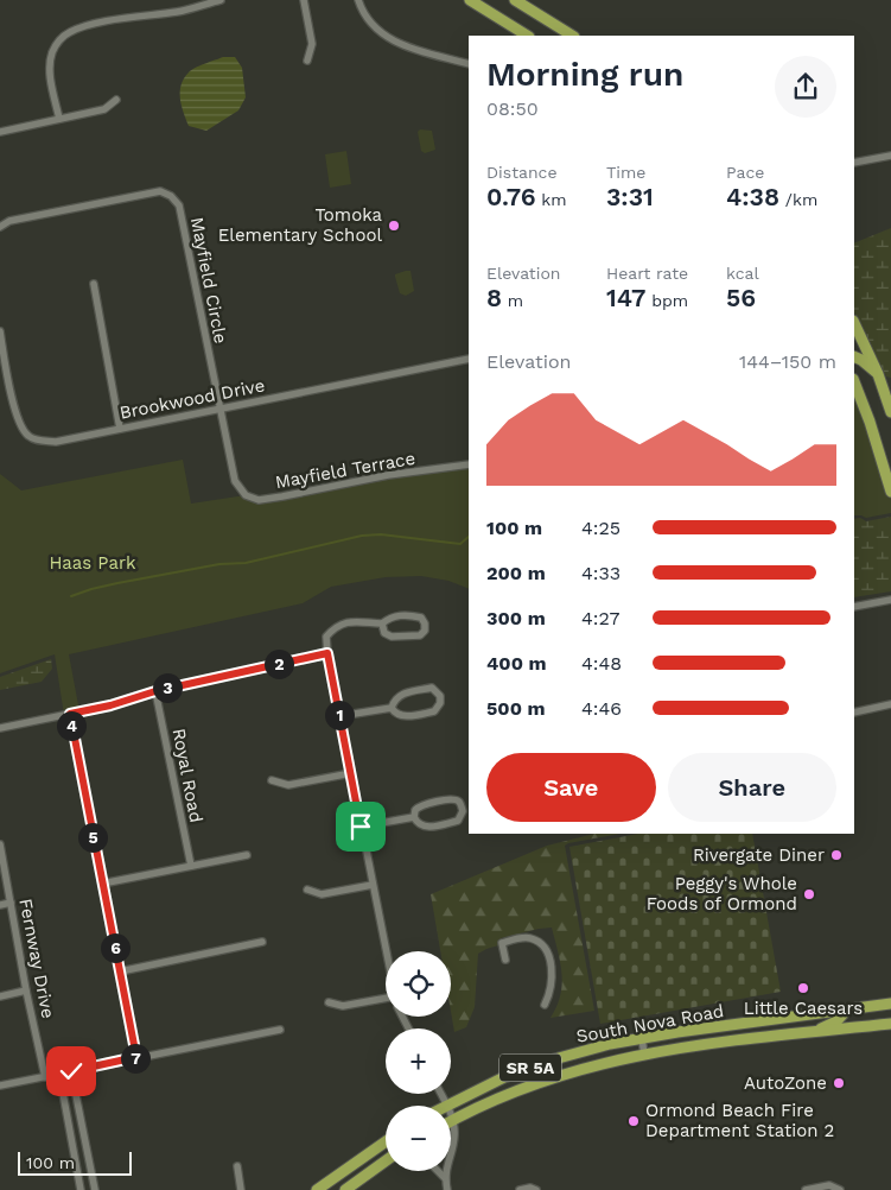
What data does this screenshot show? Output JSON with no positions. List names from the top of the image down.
{
  "streets": {
    "main road": ["South Nova Road", "SR 5A"],
    "street": [
      "Mayfield Circle",
      "Brookwood Drive",
      "Mayfield Terrace",
      "Royal Road",
      "Fernway Drive"
    ]
  },
  "crossings": [
    ["Mayfield Circle", "Brookwood Drive"],
    ["Mayfield Circle", "Mayfield Terrace"],
    ["Brookwood Drive", "Mayfield Terrace"]
  ],
  "parks": ["Haas Park"],
  "places": [
    "Tomoka Elementary School",
    "Rivergate Diner",
    "Peggy's Whole Foods of Ormond",
    "Little Caesars",
    "AutoZone",
    "Ormond Beach Fire Department Station 2"
  ],
  "scale_bar": "100 m",
  "page": {
    "heading": ["Morning run", "08:50"],
    "stats": [
      ["Distance", "0.76 km"],
      ["Time", "3:31"],
      ["Pace", "4:38 /km"],
      ["Elevation", "8 m"],
      ["Heart rate", "147 bpm"],
      ["kcal", "56"]
    ],
    "chart": ["Elevation", "144–150 m"],
    "list": [
      {
        "name": "100 m",
        "note": "4:25"
      },
      {
        "name": "200 m",
        "note": "4:33"
      },
      {
        "name": "300 m",
        "note": "4:27"
      },
      {
        "name": "400 m",
        "note": "4:48"
      },
      {
        "name": "500 m",
        "note": "4:46"
      }
    ],
    "pins": [
      "2",
      "3",
      "1",
      "4",
      "5",
      "6",
      "7"
    ],
    "buttons": ["Save", "Share"],
    "map_buttons": ["+", "−"],
    "scale": "100 m"
  }
}
